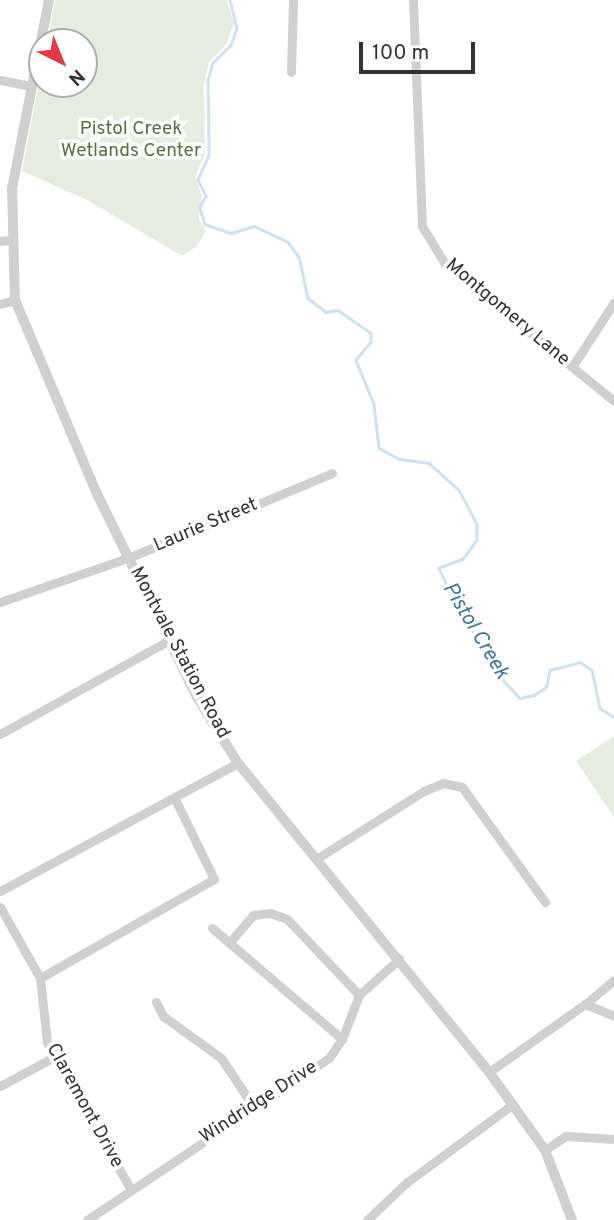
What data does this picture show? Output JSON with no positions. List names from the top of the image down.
{
  "streets": {
    "street": [
      "Montgomery Lane",
      "Laurie Street",
      "Montvale Station Road",
      "Windridge Drive",
      "Claremont Drive"
    ]
  },
  "crossings": [
    ["Laurie Street", "Montvale Station Road"],
    ["Montvale Station Road", "Windridge Drive"],
    ["Windridge Drive", "Claremont Drive"]
  ],
  "water": ["Pistol Creek"],
  "parks": ["Pistol Creek Wetlands Center"],
  "scale_bar": "100 m",
  "north": "bottom right"
}
